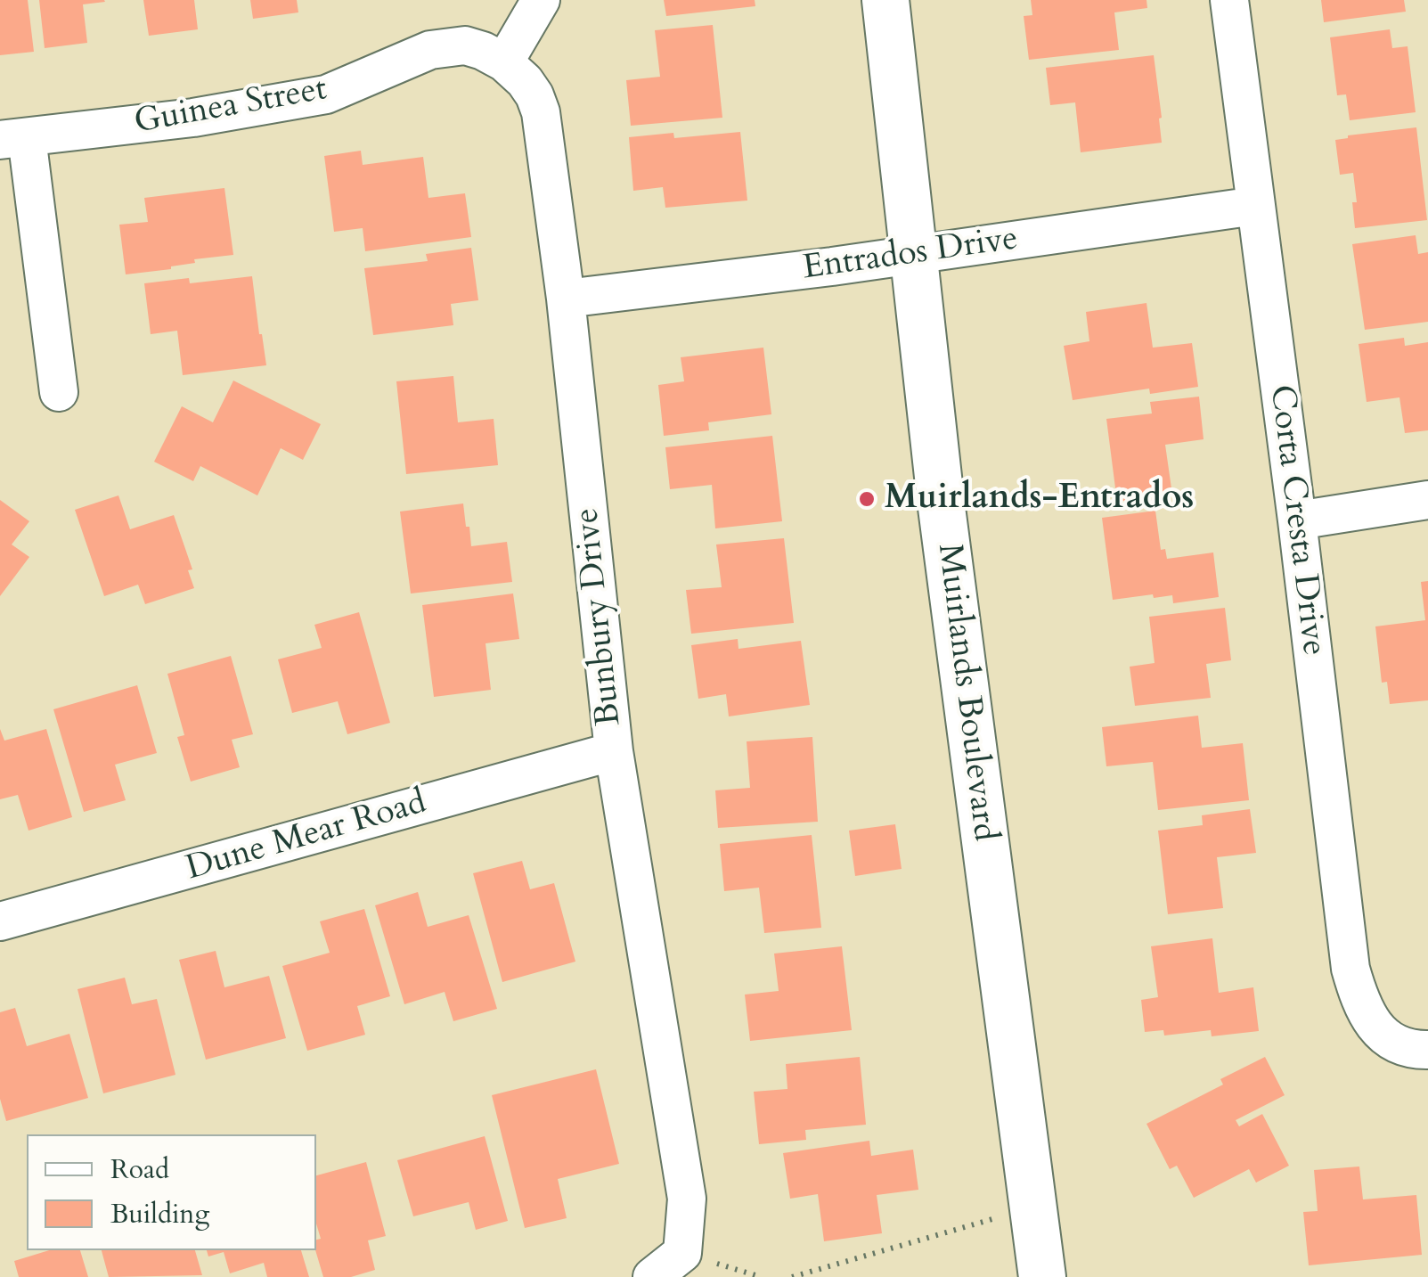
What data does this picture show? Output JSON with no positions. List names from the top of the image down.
{
  "streets": {
    "main road": ["Muirlands Boulevard"],
    "street": [
      "Guinea Street",
      "Entrados Drive",
      "Corta Cresta Drive",
      "Bunbury Drive",
      "Dune Mear Road"
    ]
  },
  "crossings": [
    ["Guinea Street", "Bunbury Drive"],
    ["Entrados Drive", "Corta Cresta Drive"],
    ["Entrados Drive", "Bunbury Drive"],
    ["Entrados Drive", "Muirlands Boulevard"],
    ["Bunbury Drive", "Dune Mear Road"]
  ],
  "places": ["Muirlands-Entrados"],
  "legend": ["Road", "Building"]
}
